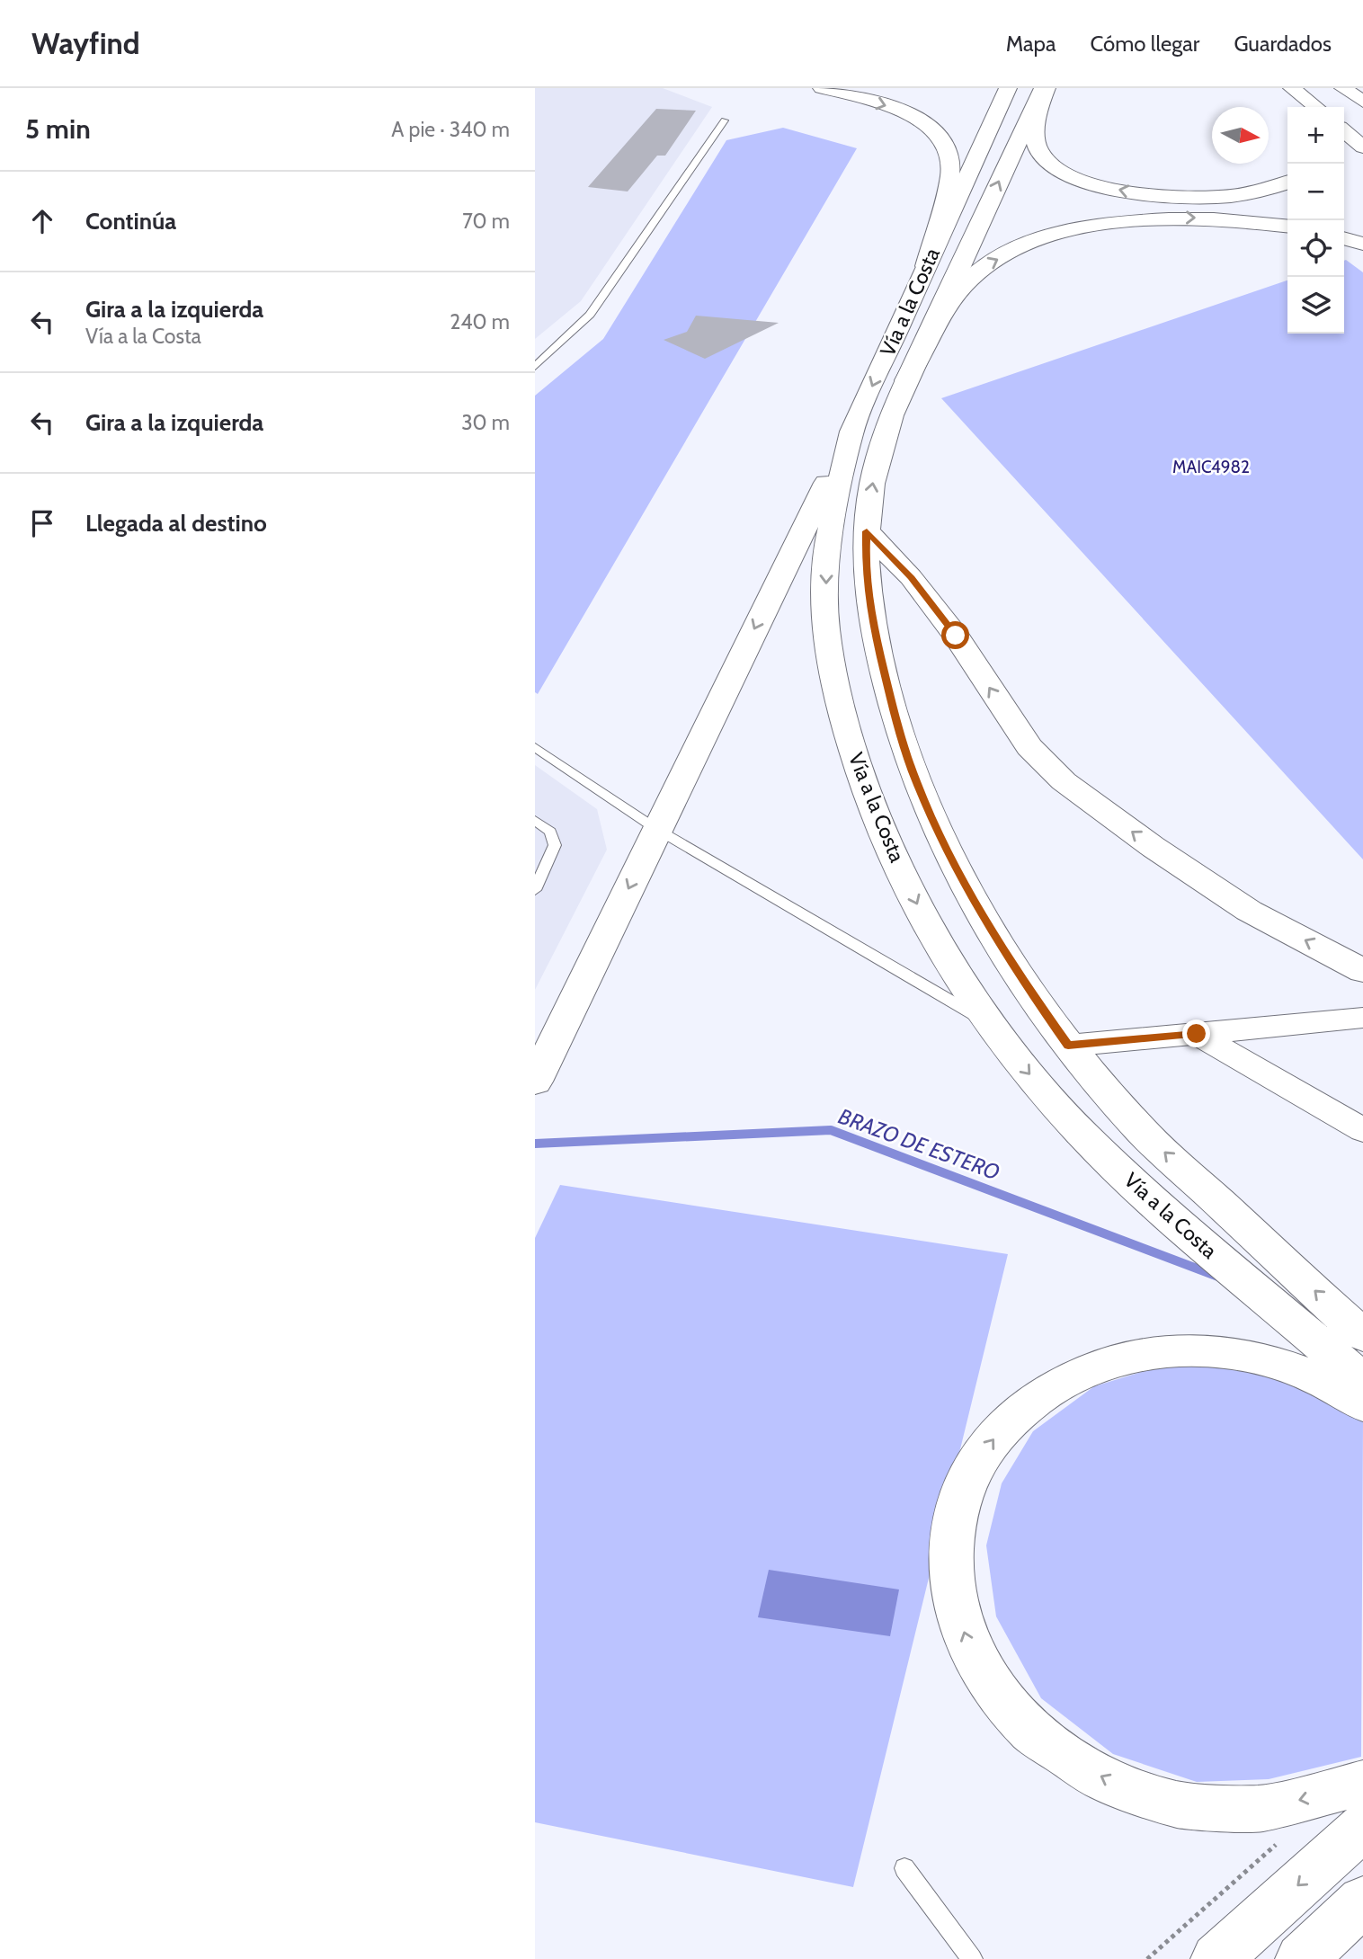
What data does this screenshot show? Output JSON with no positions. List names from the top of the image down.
{
  "streets": {
    "main road": ["Vía a la Costa"]
  },
  "water": ["BRAZO DE ESTERO"],
  "parks": ["MAIC4982"],
  "north": "right",
  "page": {
    "header": "Wayfind",
    "nav": ["Mapa", "Cómo llegar", "Guardados"],
    "heading": ["5 min", "A pie · 340 m"],
    "map_buttons": ["+", "−"],
    "list": [
      ["Continúa", "70 m"],
      ["Gira a la izquierda", "Vía a la Costa", "240 m"],
      ["Gira a la izquierda", "30 m"],
      "Llegada al destino"
    ]
  }
}
